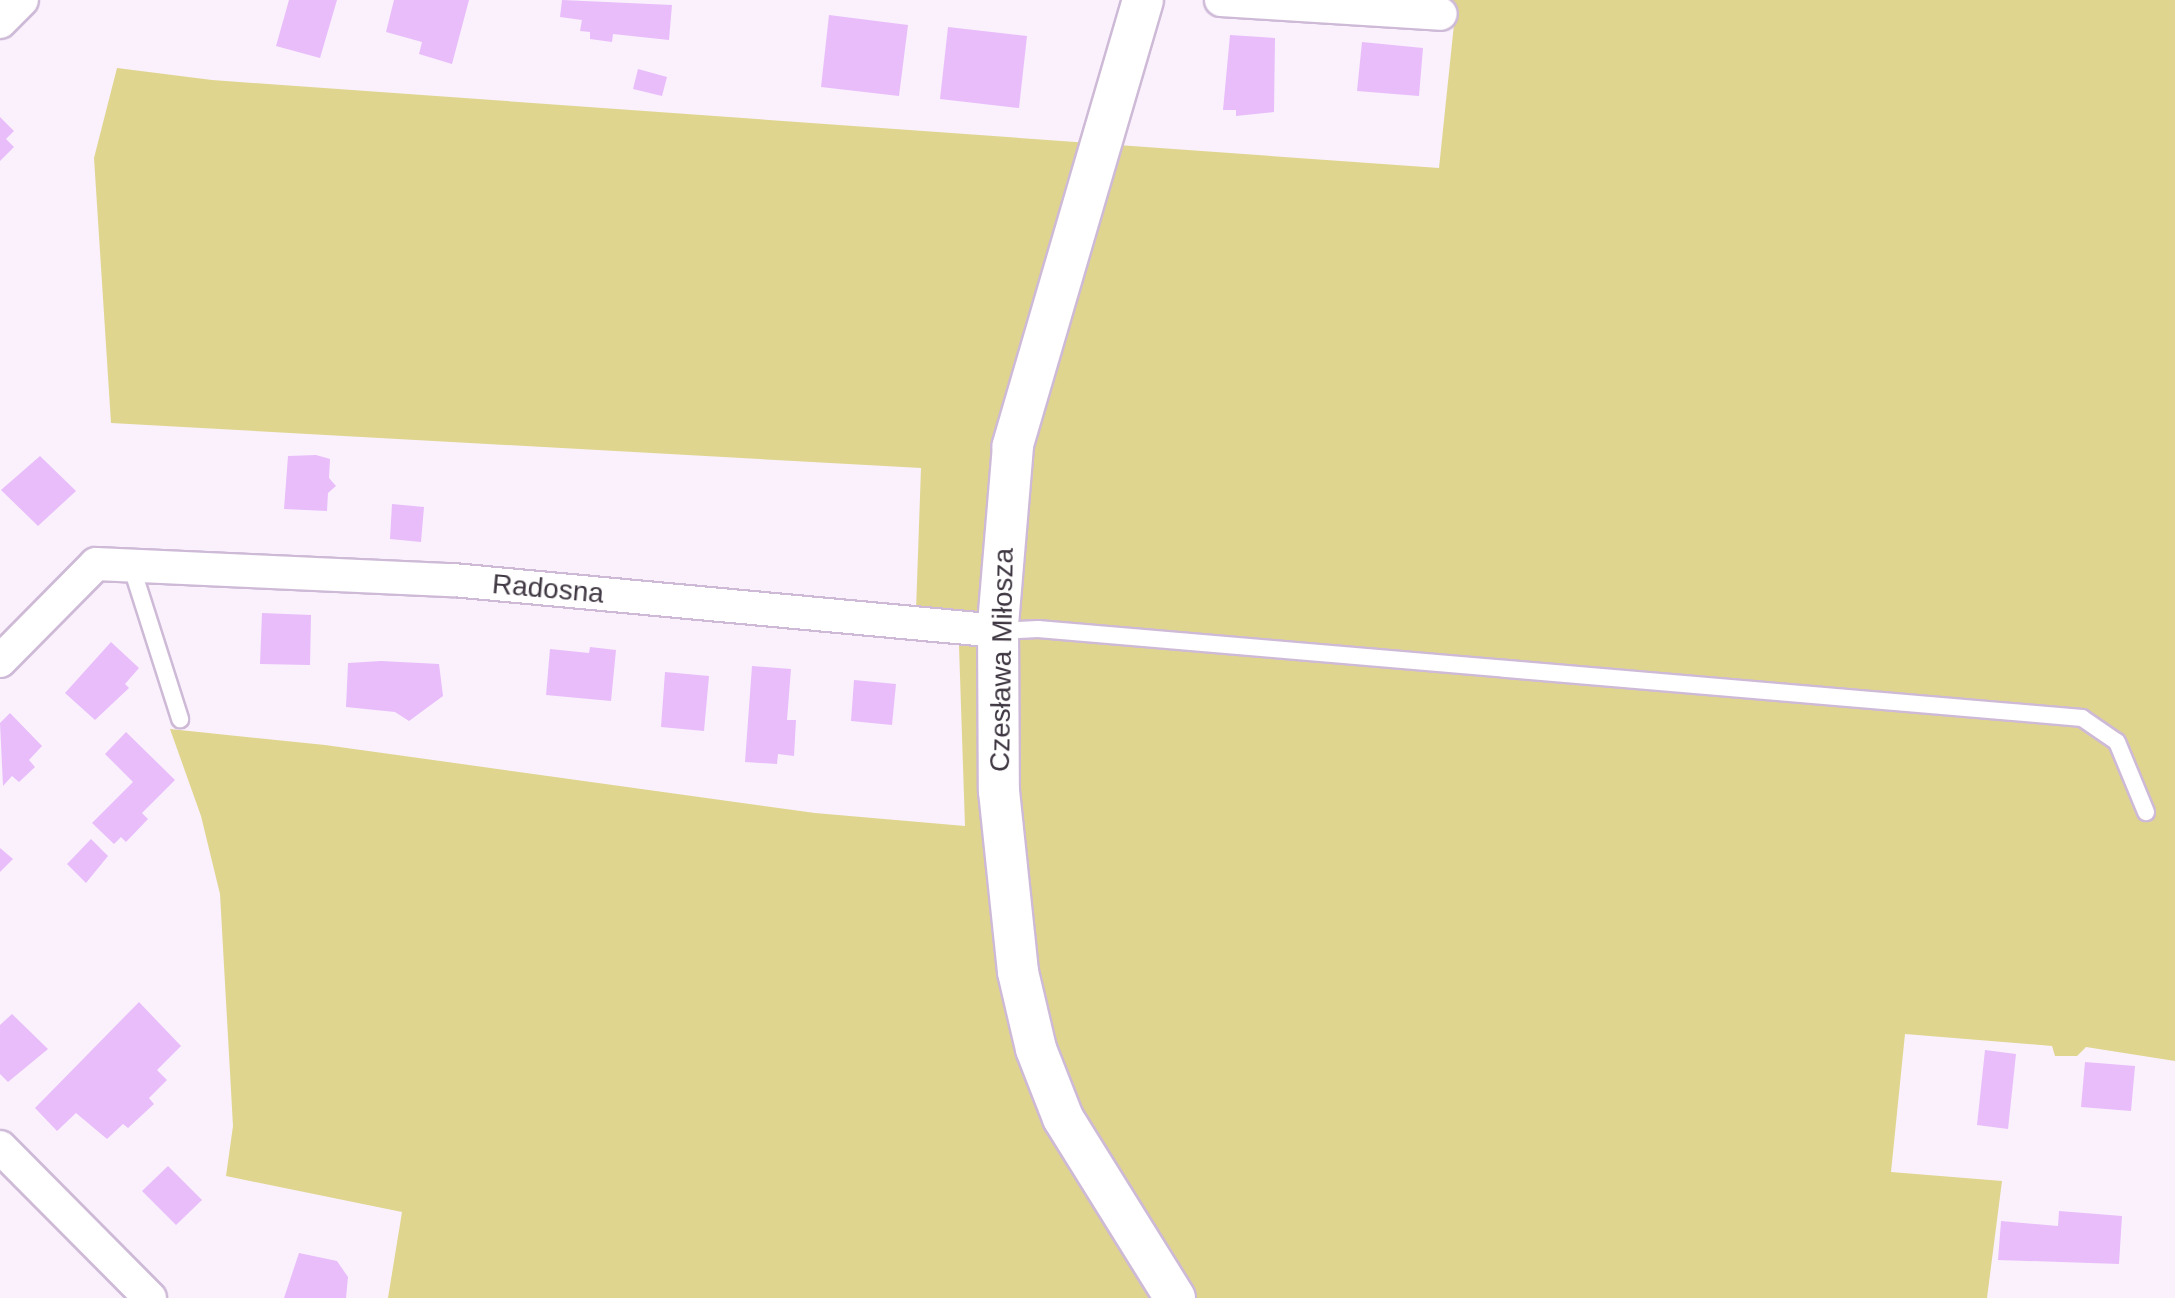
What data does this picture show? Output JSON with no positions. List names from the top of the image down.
{
  "streets": {
    "street": ["Radosna", "Czesława Miłosza"]
  },
  "crossings": [
    ["Radosna", "Czesława Miłosza"]
  ]
}
